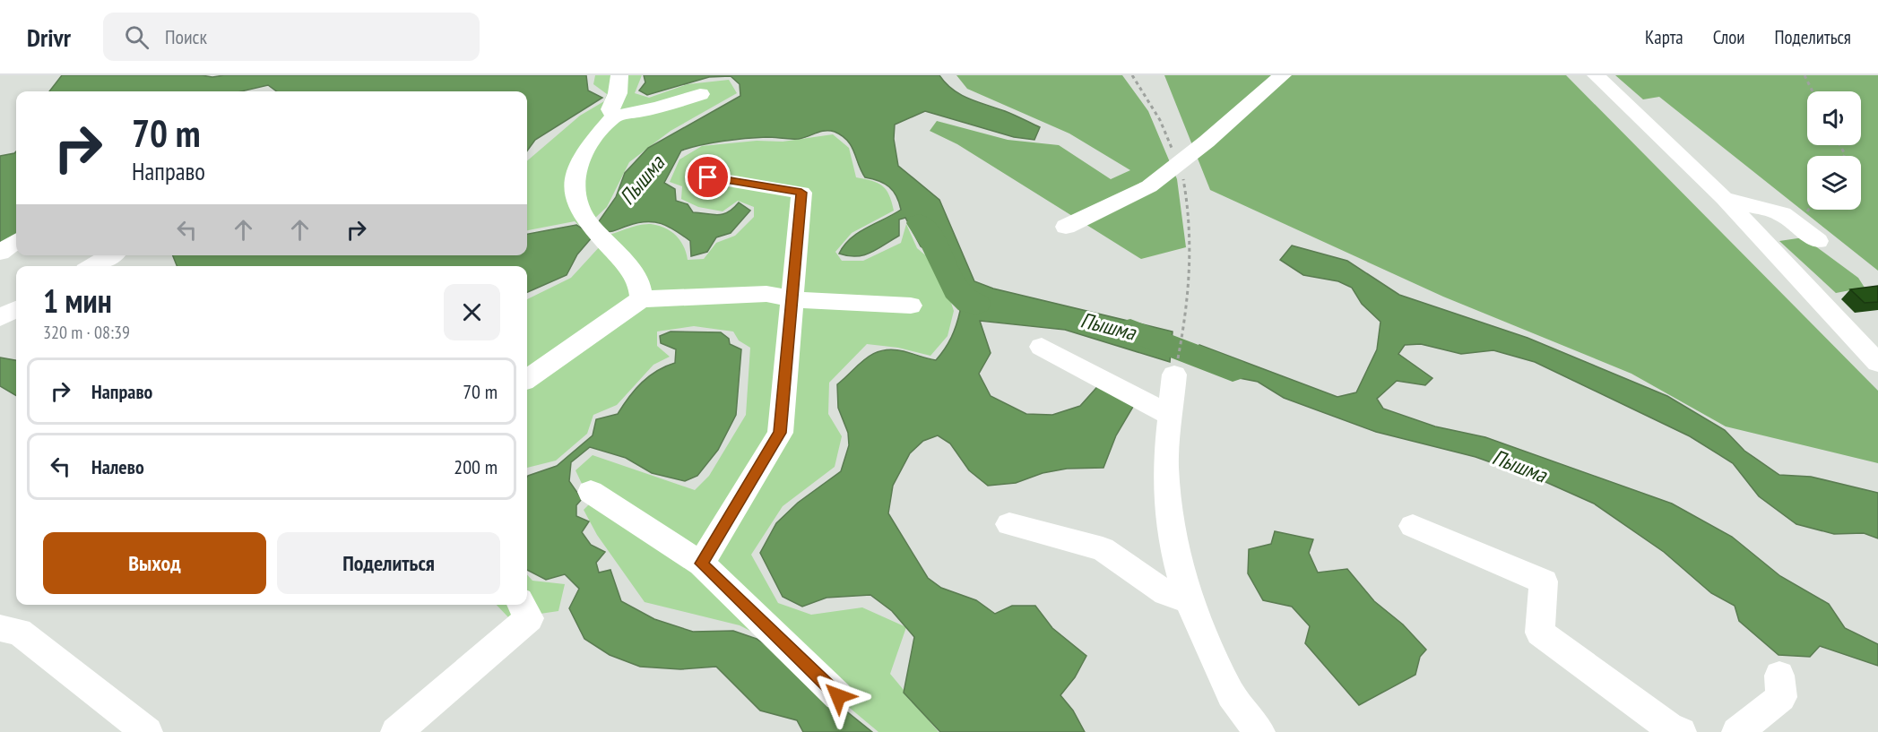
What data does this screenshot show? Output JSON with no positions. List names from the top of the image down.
{
  "water": ["Пышма"],
  "page": {
    "header": "Drivr",
    "search": "Поиск",
    "nav": ["Карта", "Слои", "Поделиться"],
    "turn": ["70 m", "Направо"],
    "heading": ["1 мин", "320 m · 08:39"],
    "list": [
      {
        "name": "Направо",
        "value": "70 m"
      },
      {
        "name": "Налево",
        "value": "200 m"
      }
    ],
    "buttons": ["Выход", "Поделиться"]
  }
}
